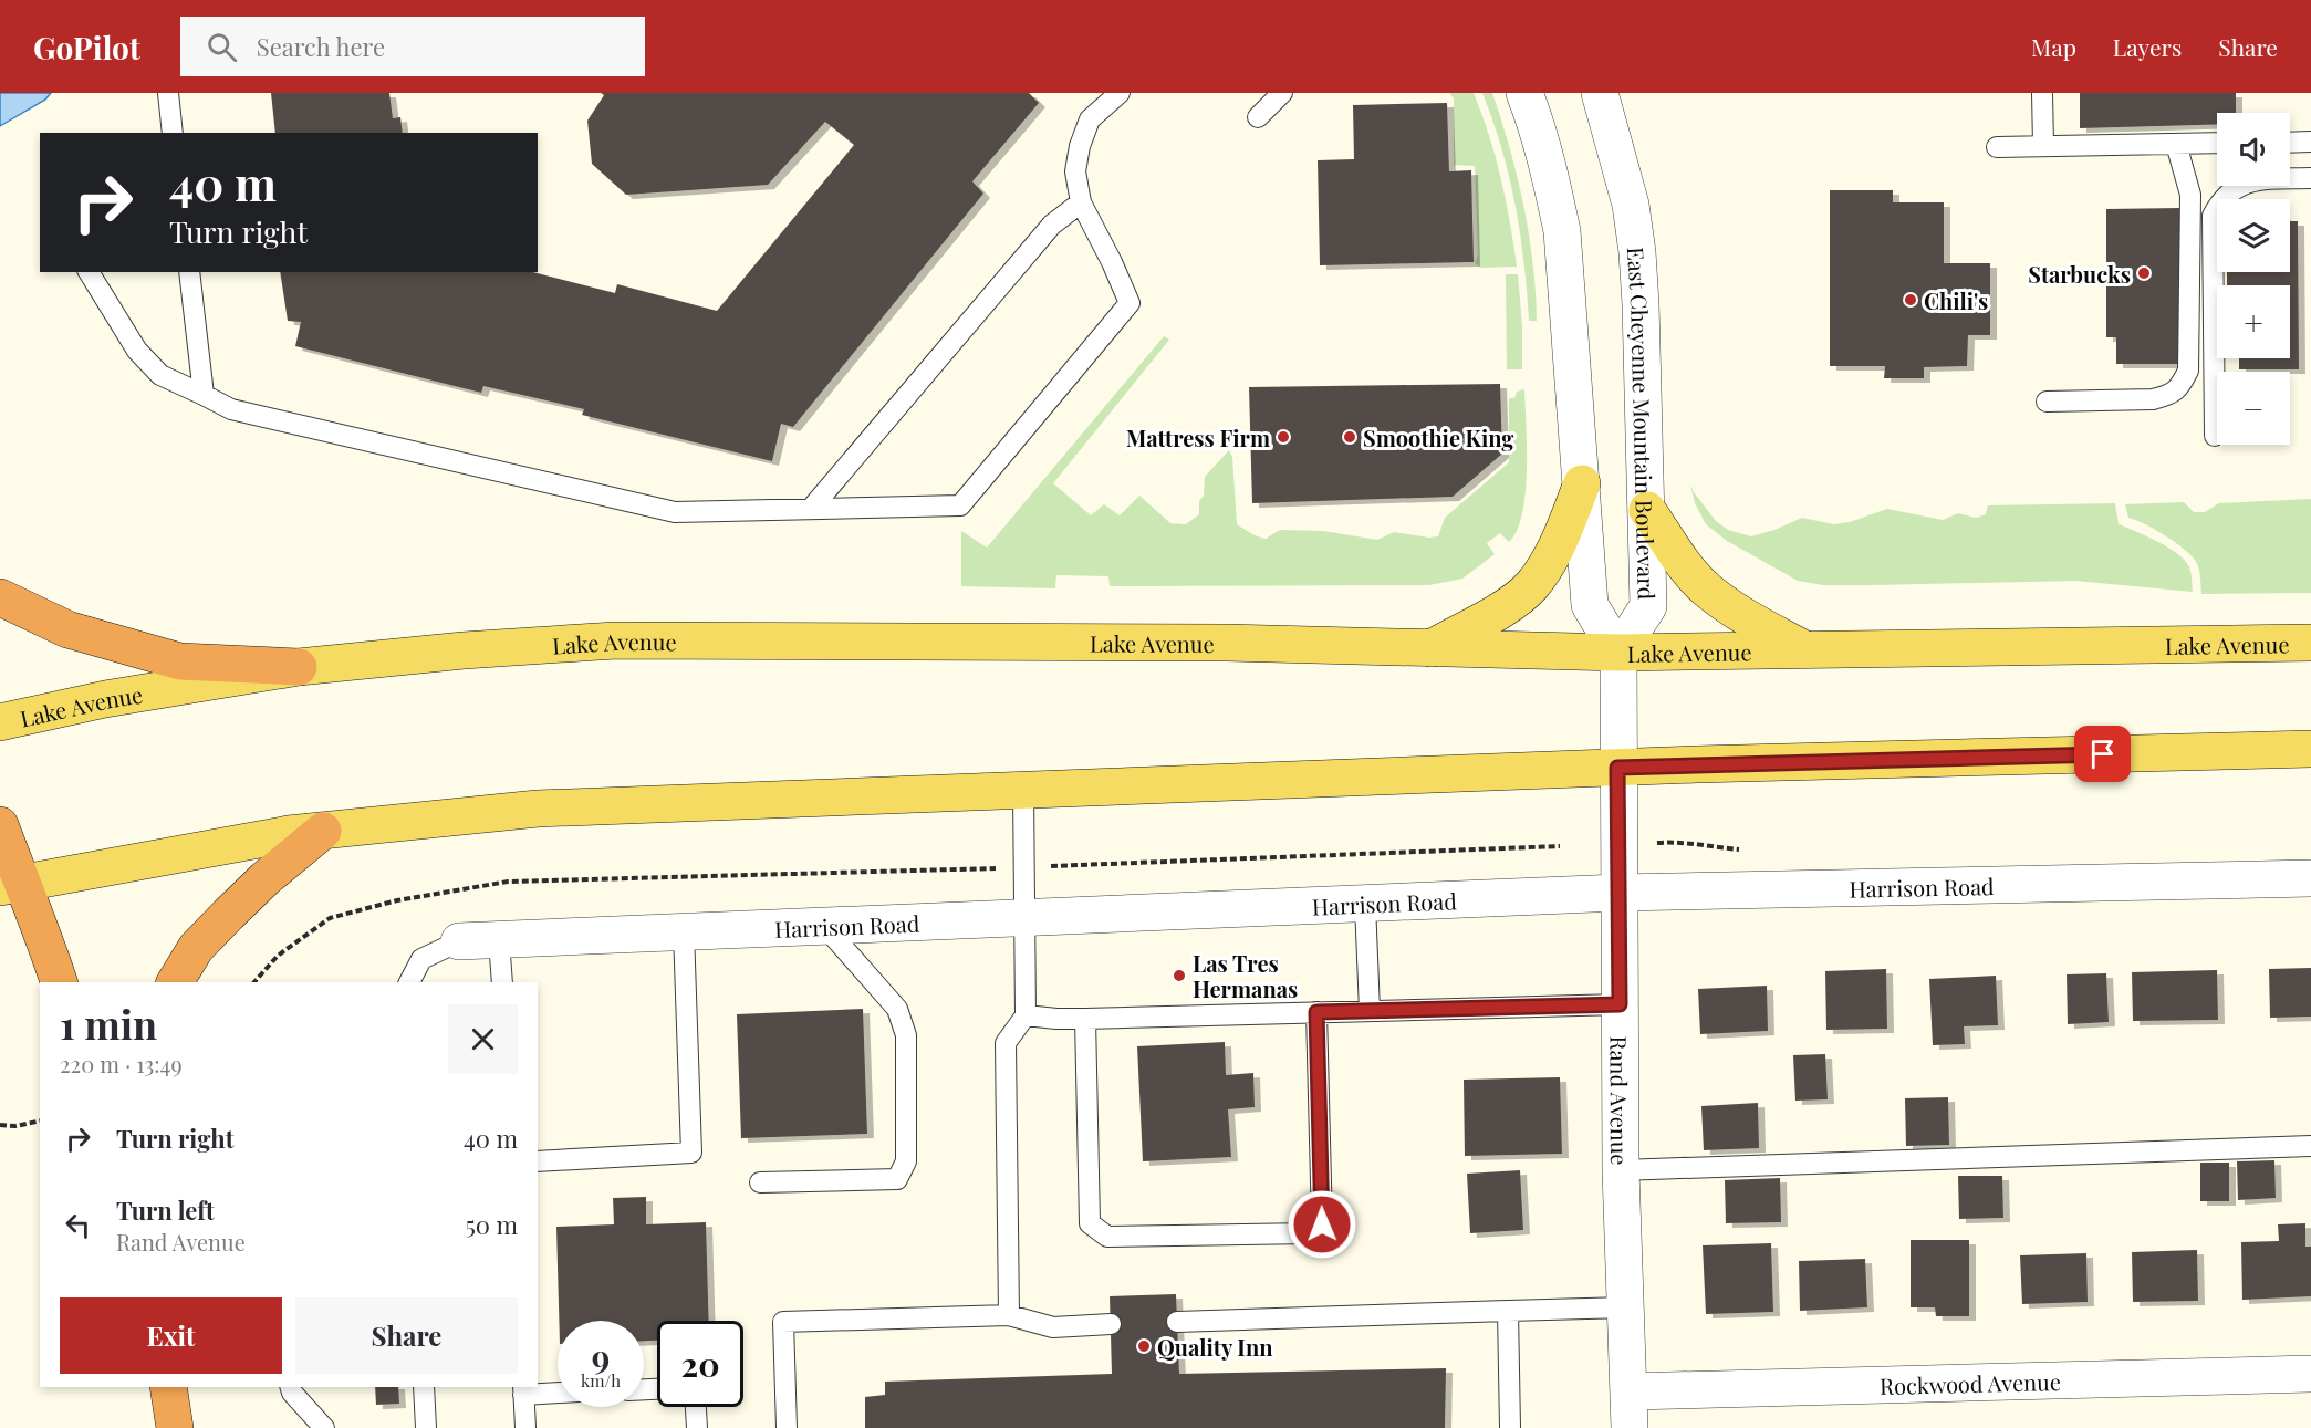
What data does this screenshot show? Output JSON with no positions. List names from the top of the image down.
{
  "streets": {
    "main road": ["Lake Avenue"],
    "street": [
      "East Cheyenne Mountain Boulevard",
      "Harrison Road",
      "Rand Avenue",
      "Rockwood Avenue"
    ]
  },
  "crossings": [
    ["East Cheyenne Mountain Boulevard", "Lake Avenue"],
    ["East Cheyenne Mountain Boulevard", "Rand Avenue"],
    ["Lake Avenue", "Rand Avenue"],
    ["Harrison Road", "Rand Avenue"],
    ["Rand Avenue", "Rockwood Avenue"]
  ],
  "places": [
    "Starbucks",
    "Chili's",
    "Mattress Firm",
    "Smoothie King",
    "Las Tres Hermanas",
    "Quality Inn"
  ],
  "page": {
    "header": "GoPilot",
    "search": "Search here",
    "nav": ["Map", "Layers", "Share"],
    "map_buttons": ["+", "−"],
    "turn": ["40 m", "Turn right"],
    "heading": ["1 min", "220 m · 13:49"],
    "list": [
      {
        "name": "Turn right",
        "value": "40 m"
      },
      {
        "name": "Turn left",
        "note": "Rand Avenue",
        "value": "50 m"
      }
    ],
    "buttons": ["Exit", "Share"],
    "speed": "9 km/h",
    "limit": "20"
  }
}
